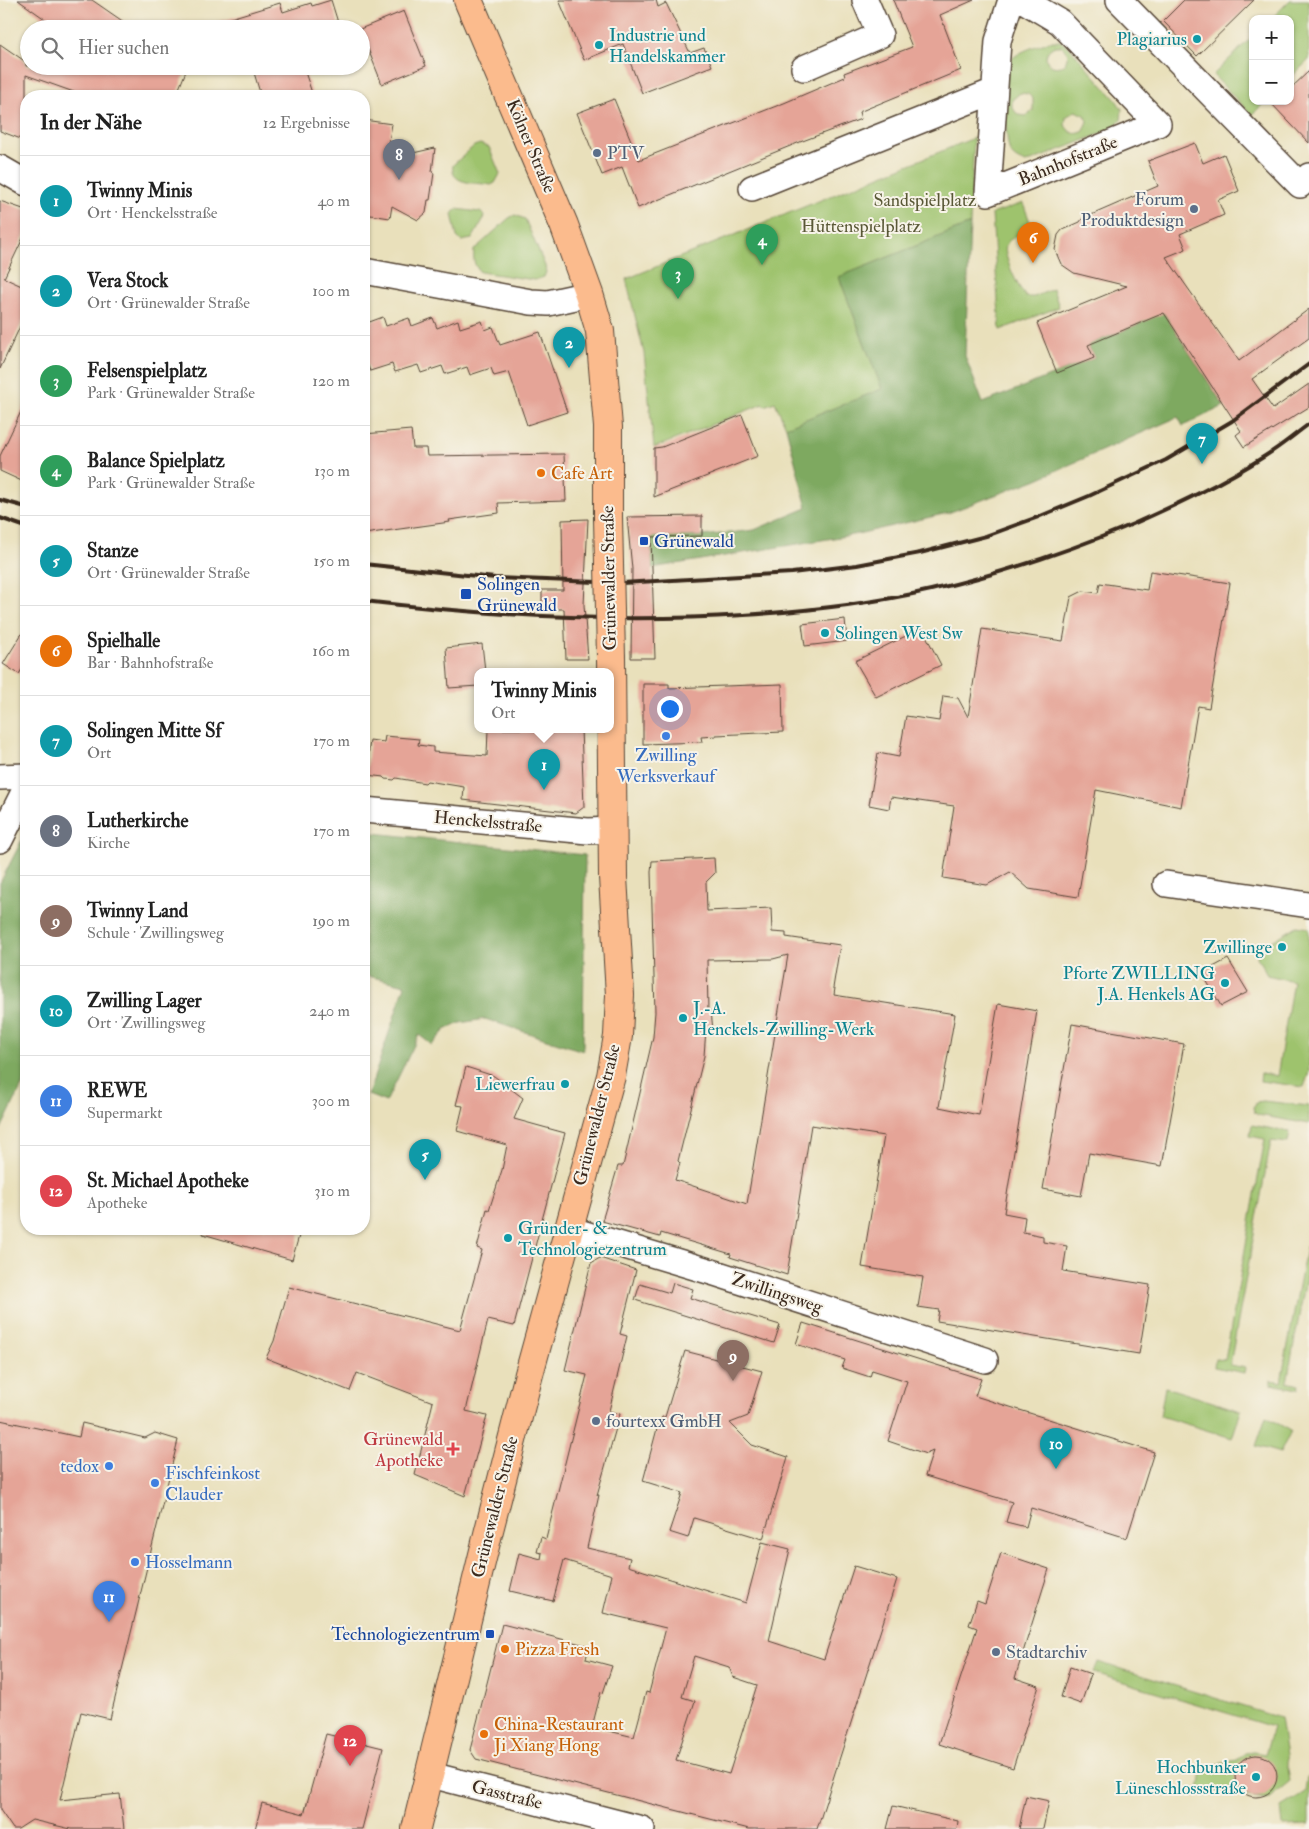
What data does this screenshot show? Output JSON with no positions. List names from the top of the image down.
{
  "streets": {
    "main road": ["Kölner Straße", "Grünewalder Straße"],
    "street": [
      "Bahnhofstraße",
      "Henckelsstraße",
      "Zwillingsweg",
      "Gasstraße"
    ]
  },
  "crossings": [
    ["Kölner Straße", "Grünewalder Straße"],
    ["Grünewalder Straße", "Henckelsstraße"],
    ["Grünewalder Straße", "Zwillingsweg"],
    ["Grünewalder Straße", "Gasstraße"]
  ],
  "parks": ["Sandspielplatz", "Hüttenspielplatz"],
  "places": {
    "other": [
      "Plagiarius",
      "Industrie und Handelskammer",
      "PTV",
      "Forum Produktdesign",
      "Cafe Art",
      "Solingen West Sw",
      "Zwilling Werksverkauf",
      "Zwillinge",
      "Pforte ZWILLING J.A. Henkels AG",
      "J.-A. Henckels-Zwilling-Werk",
      "Liewerfrau",
      "Gründer- & Technologiezentrum",
      "fourtexx GmbH",
      "tedox",
      "Fischfeinkost Clauder",
      "Hosselmann",
      "Pizza Fresh",
      "Stadtarchiv",
      "China-Restaurant Ji Xiang Hong",
      "Hochbunker Lüneschlossstraße"
    ],
    "transit": ["Grünewald", "Solingen Grünewald", "Technologiezentrum"],
    "health": ["Grünewald Apotheke"]
  },
  "page": {
    "map_buttons": ["+", "−"],
    "search": "Hier suchen",
    "heading": ["In der Nähe", "12 Ergebnisse"],
    "pins": [
      "8",
      "6",
      "4",
      "3",
      "2",
      "7",
      "1",
      "5",
      "9",
      "10",
      "11",
      "12"
    ],
    "list": [
      {
        "mark": "1",
        "name": "Twinny Minis",
        "note": "Ort · Henckelsstraße",
        "value": "40 m"
      },
      {
        "mark": "2",
        "name": "Vera Stock",
        "note": "Ort · Grünewalder Straße",
        "value": "100 m"
      },
      {
        "mark": "3",
        "name": "Felsenspielplatz",
        "note": "Park · Grünewalder Straße",
        "value": "120 m"
      },
      {
        "mark": "4",
        "name": "Balance Spielplatz",
        "note": "Park · Grünewalder Straße",
        "value": "130 m"
      },
      {
        "mark": "5",
        "name": "Stanze",
        "note": "Ort · Grünewalder Straße",
        "value": "150 m"
      },
      {
        "mark": "6",
        "name": "Spielhalle",
        "note": "Bar · Bahnhofstraße",
        "value": "160 m"
      },
      {
        "mark": "7",
        "name": "Solingen Mitte Sf",
        "note": "Ort",
        "value": "170 m"
      },
      {
        "mark": "8",
        "name": "Lutherkirche",
        "note": "Kirche",
        "value": "170 m"
      },
      {
        "mark": "9",
        "name": "Twinny Land",
        "note": "Schule · Zwillingsweg",
        "value": "190 m"
      },
      {
        "mark": "10",
        "name": "Zwilling Lager",
        "note": "Ort · Zwillingsweg",
        "value": "240 m"
      },
      {
        "mark": "11",
        "name": "REWE",
        "note": "Supermarkt",
        "value": "300 m"
      },
      {
        "mark": "12",
        "name": "St. Michael Apotheke",
        "note": "Apotheke",
        "value": "310 m"
      }
    ],
    "popup": ["Twinny Minis", "Ort"]
  }
}
